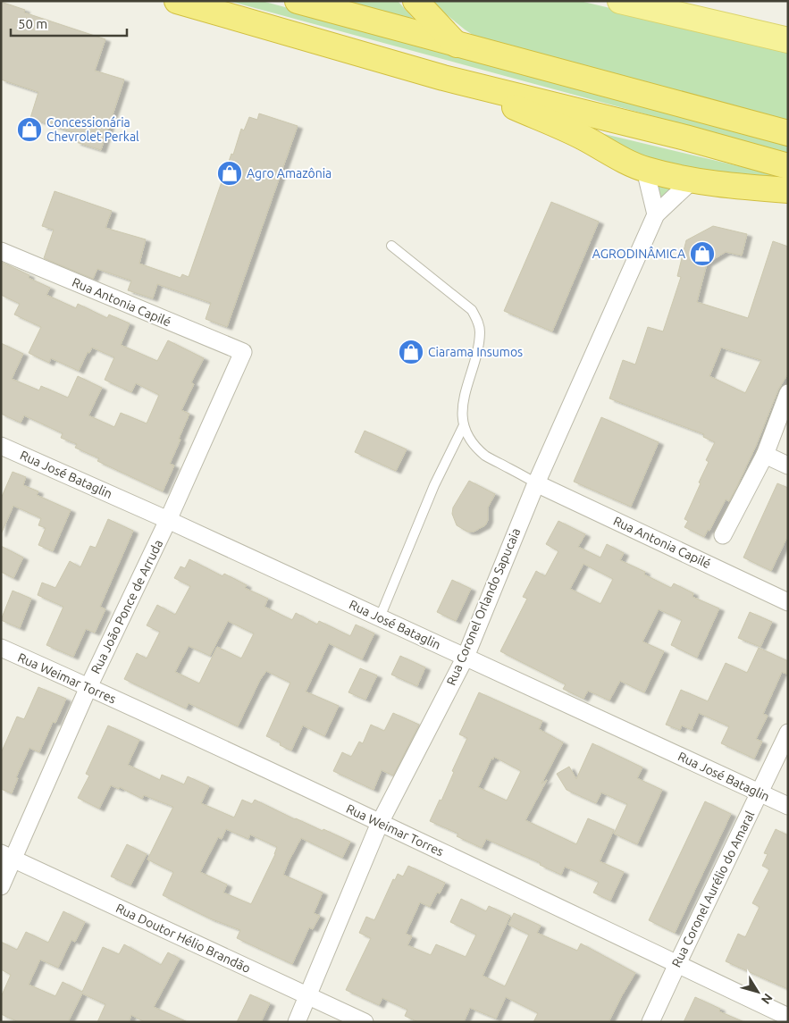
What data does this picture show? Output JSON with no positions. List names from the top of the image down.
{
  "streets": {
    "street": [
      "Rua Antonia Capilé",
      "Rua José Bataglin",
      "Rua João Ponce de Arruda",
      "Rua Coronel Orlando Sapucaia",
      "Rua Weimar Torres",
      "Rua Coronel Aurélio do Amaral",
      "Rua Doutor Hélio Brandão"
    ]
  },
  "crossings": [
    ["Rua Antonia Capilé", "Rua João Ponce de Arruda"],
    ["Rua Antonia Capilé", "Rua Coronel Orlando Sapucaia"],
    ["Rua José Bataglin", "Rua João Ponce de Arruda"],
    ["Rua José Bataglin", "Rua Coronel Orlando Sapucaia"],
    ["Rua José Bataglin", "Rua Coronel Aurélio do Amaral"],
    ["Rua João Ponce de Arruda", "Rua Weimar Torres"],
    ["Rua João Ponce de Arruda", "Rua Doutor Hélio Brandão"],
    ["Rua Coronel Orlando Sapucaia", "Rua Weimar Torres"],
    ["Rua Coronel Orlando Sapucaia", "Rua Doutor Hélio Brandão"],
    ["Rua Weimar Torres", "Rua Coronel Aurélio do Amaral"]
  ],
  "places": {
    "shop": [
      "Concessionária Chevrolet Perkal",
      "Agro Amazônia",
      "AGRODINÂMICA",
      "Ciarama Insumos"
    ]
  },
  "scale_bar": "50 m",
  "north": "bottom right"
}
